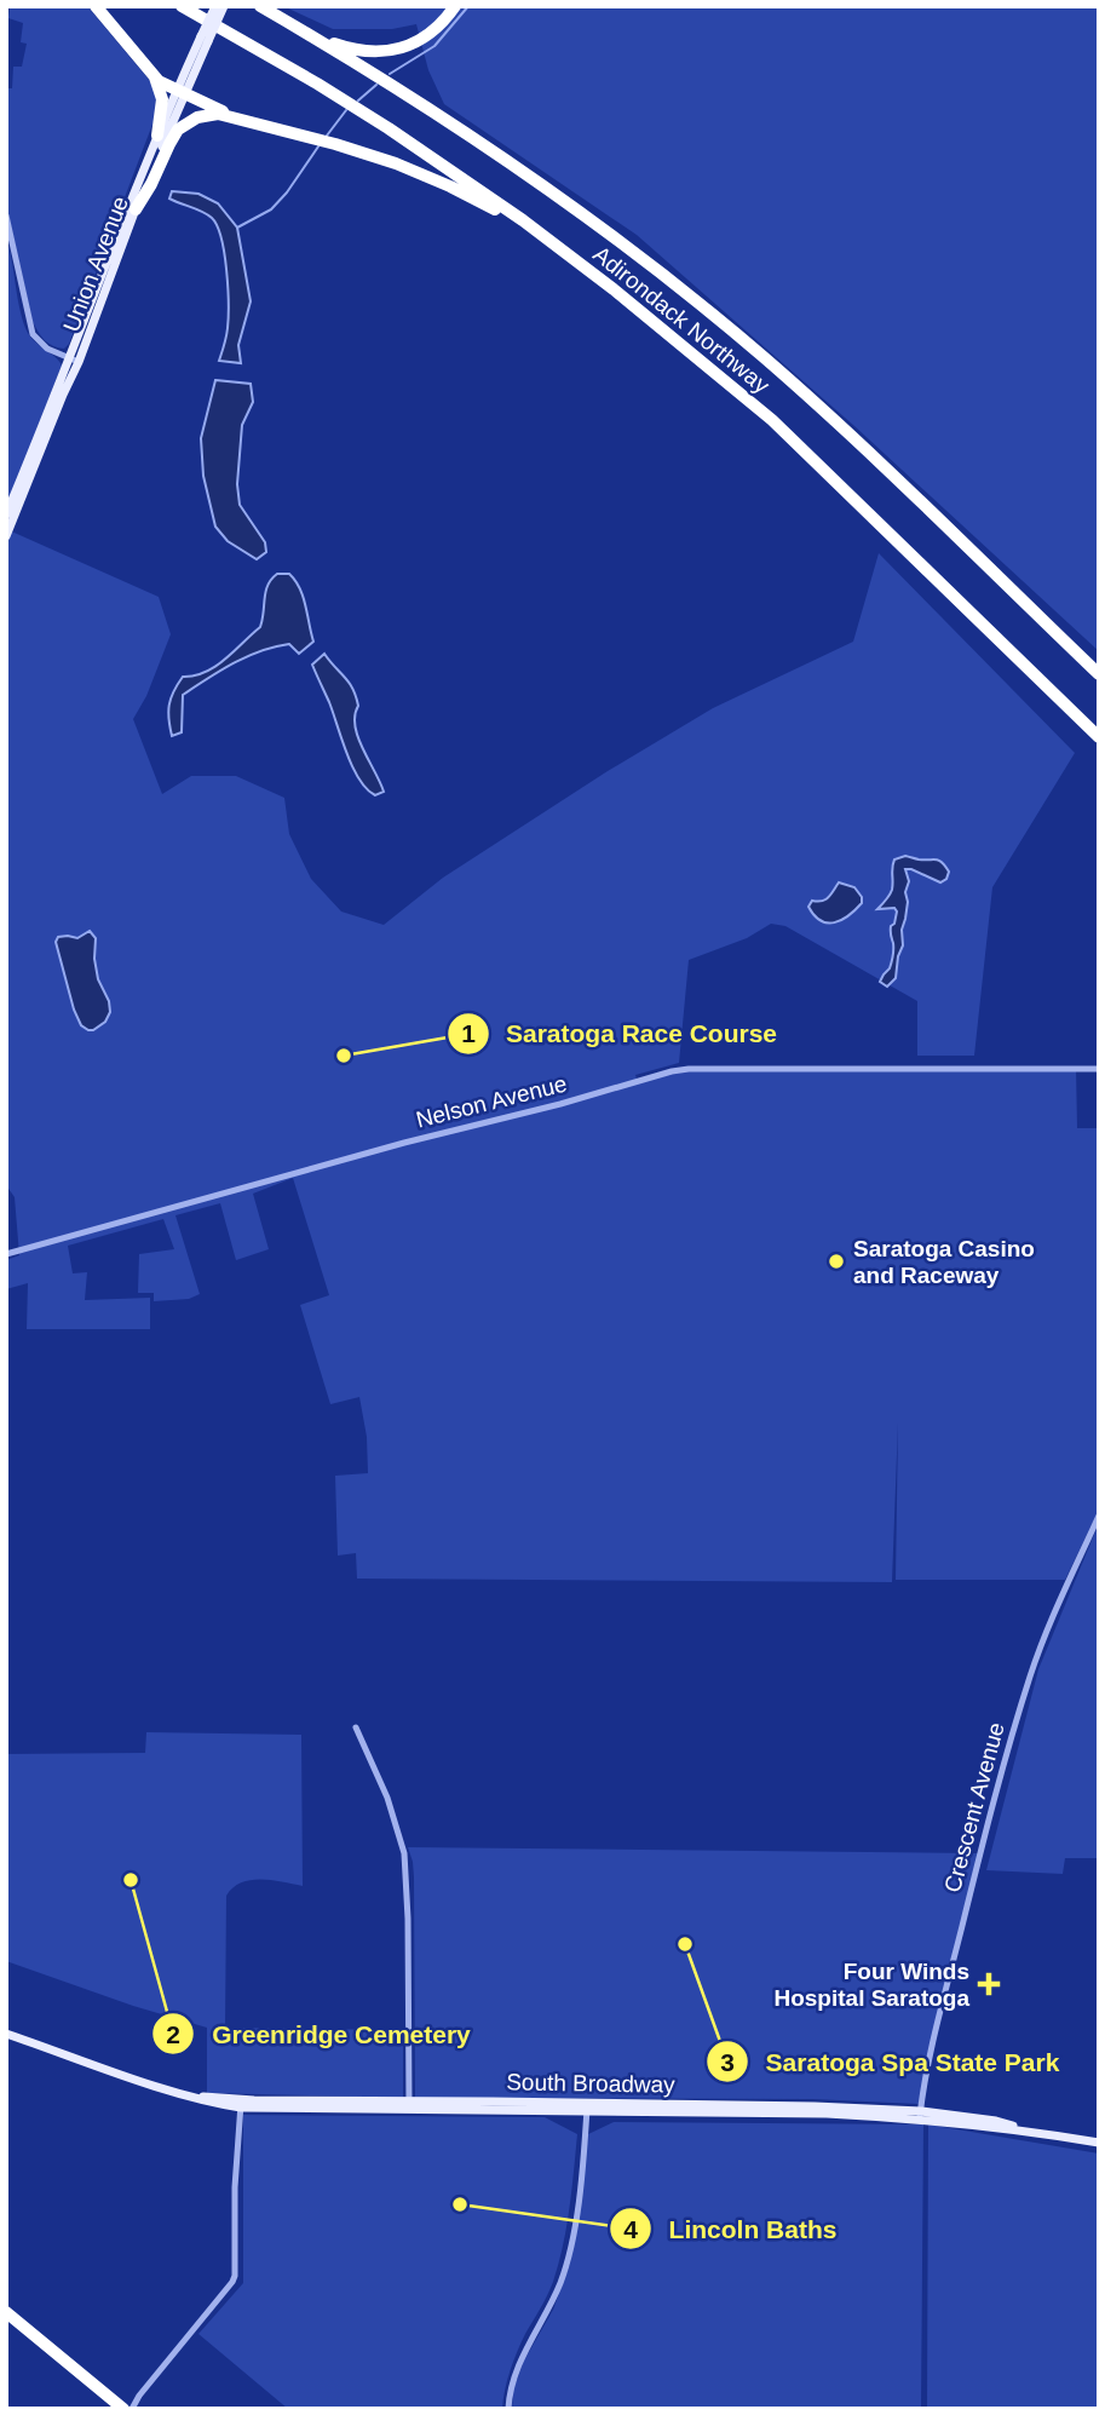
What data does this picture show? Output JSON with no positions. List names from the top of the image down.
{
  "streets": {
    "highway": ["Adirondack Northway"],
    "main road": ["Union Avenue", "South Broadway"],
    "street": ["Nelson Avenue", "Crescent Avenue"]
  },
  "crossings": [
    ["Crescent Avenue", "South Broadway"]
  ],
  "places": {
    "other": [
      "Saratoga Race Course",
      "Saratoga Casino and Raceway",
      "Greenridge Cemetery",
      "Saratoga Spa State Park",
      "Lincoln Baths"
    ],
    "health": ["Four Winds Hospital Saratoga"]
  }
}
